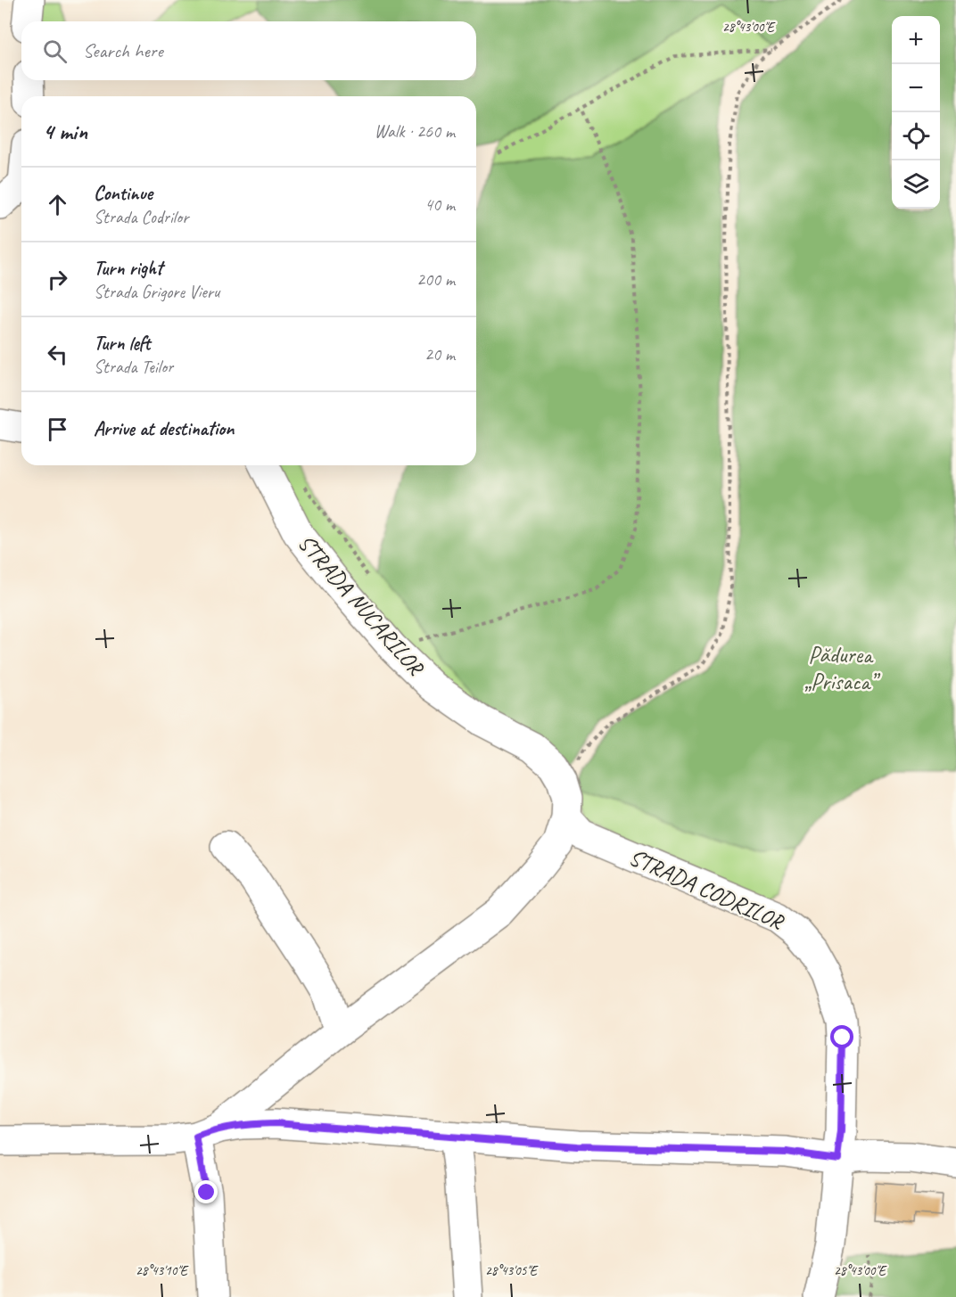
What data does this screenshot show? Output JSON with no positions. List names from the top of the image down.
{
  "streets": {
    "street": ["STRADA NUCARILOR", "STRADA CODRILOR"]
  },
  "crossings": [
    ["STRADA NUCARILOR", "STRADA CODRILOR"]
  ],
  "parks": ["Pădurea „Prisaca”"],
  "page": {
    "map_buttons": ["+", "−"],
    "search": "Search here",
    "heading": ["4 min", "Walk · 260 m"],
    "list": [
      ["Continue", "Strada Codrilor", "40 m"],
      ["Turn right", "Strada Grigore Vieru", "200 m"],
      ["Turn left", "Strada Teilor", "20 m"],
      "Arrive at destination"
    ]
  },
  "coordinates": ["28°43'00\"E", "28°43'10\"E", "28°43'05\"E"]
}
